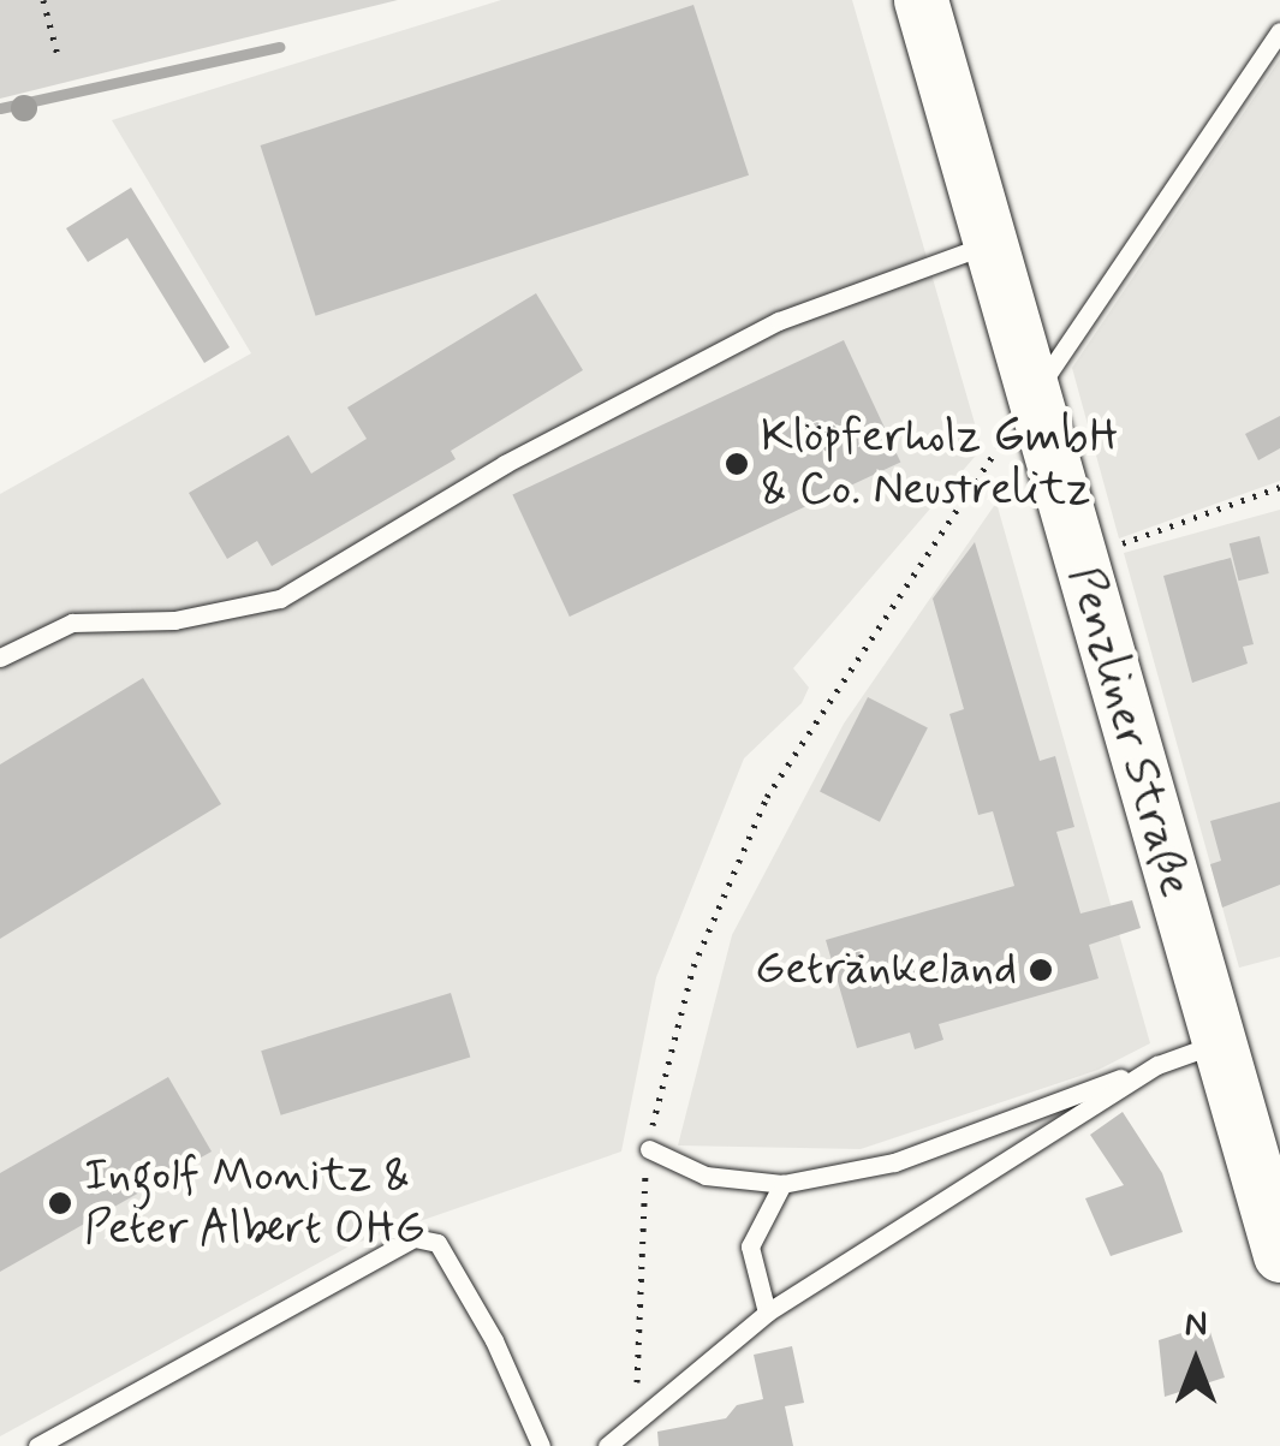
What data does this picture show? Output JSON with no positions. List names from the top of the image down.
{
  "streets": {
    "main road": ["Penzliner Straße"]
  },
  "places": ["Klöpferholz GmbH & Co. Neustrelitz", "Getränkeland", "Ingolf Monitz & Peter Albert OHG"],
  "north": "top"
}
